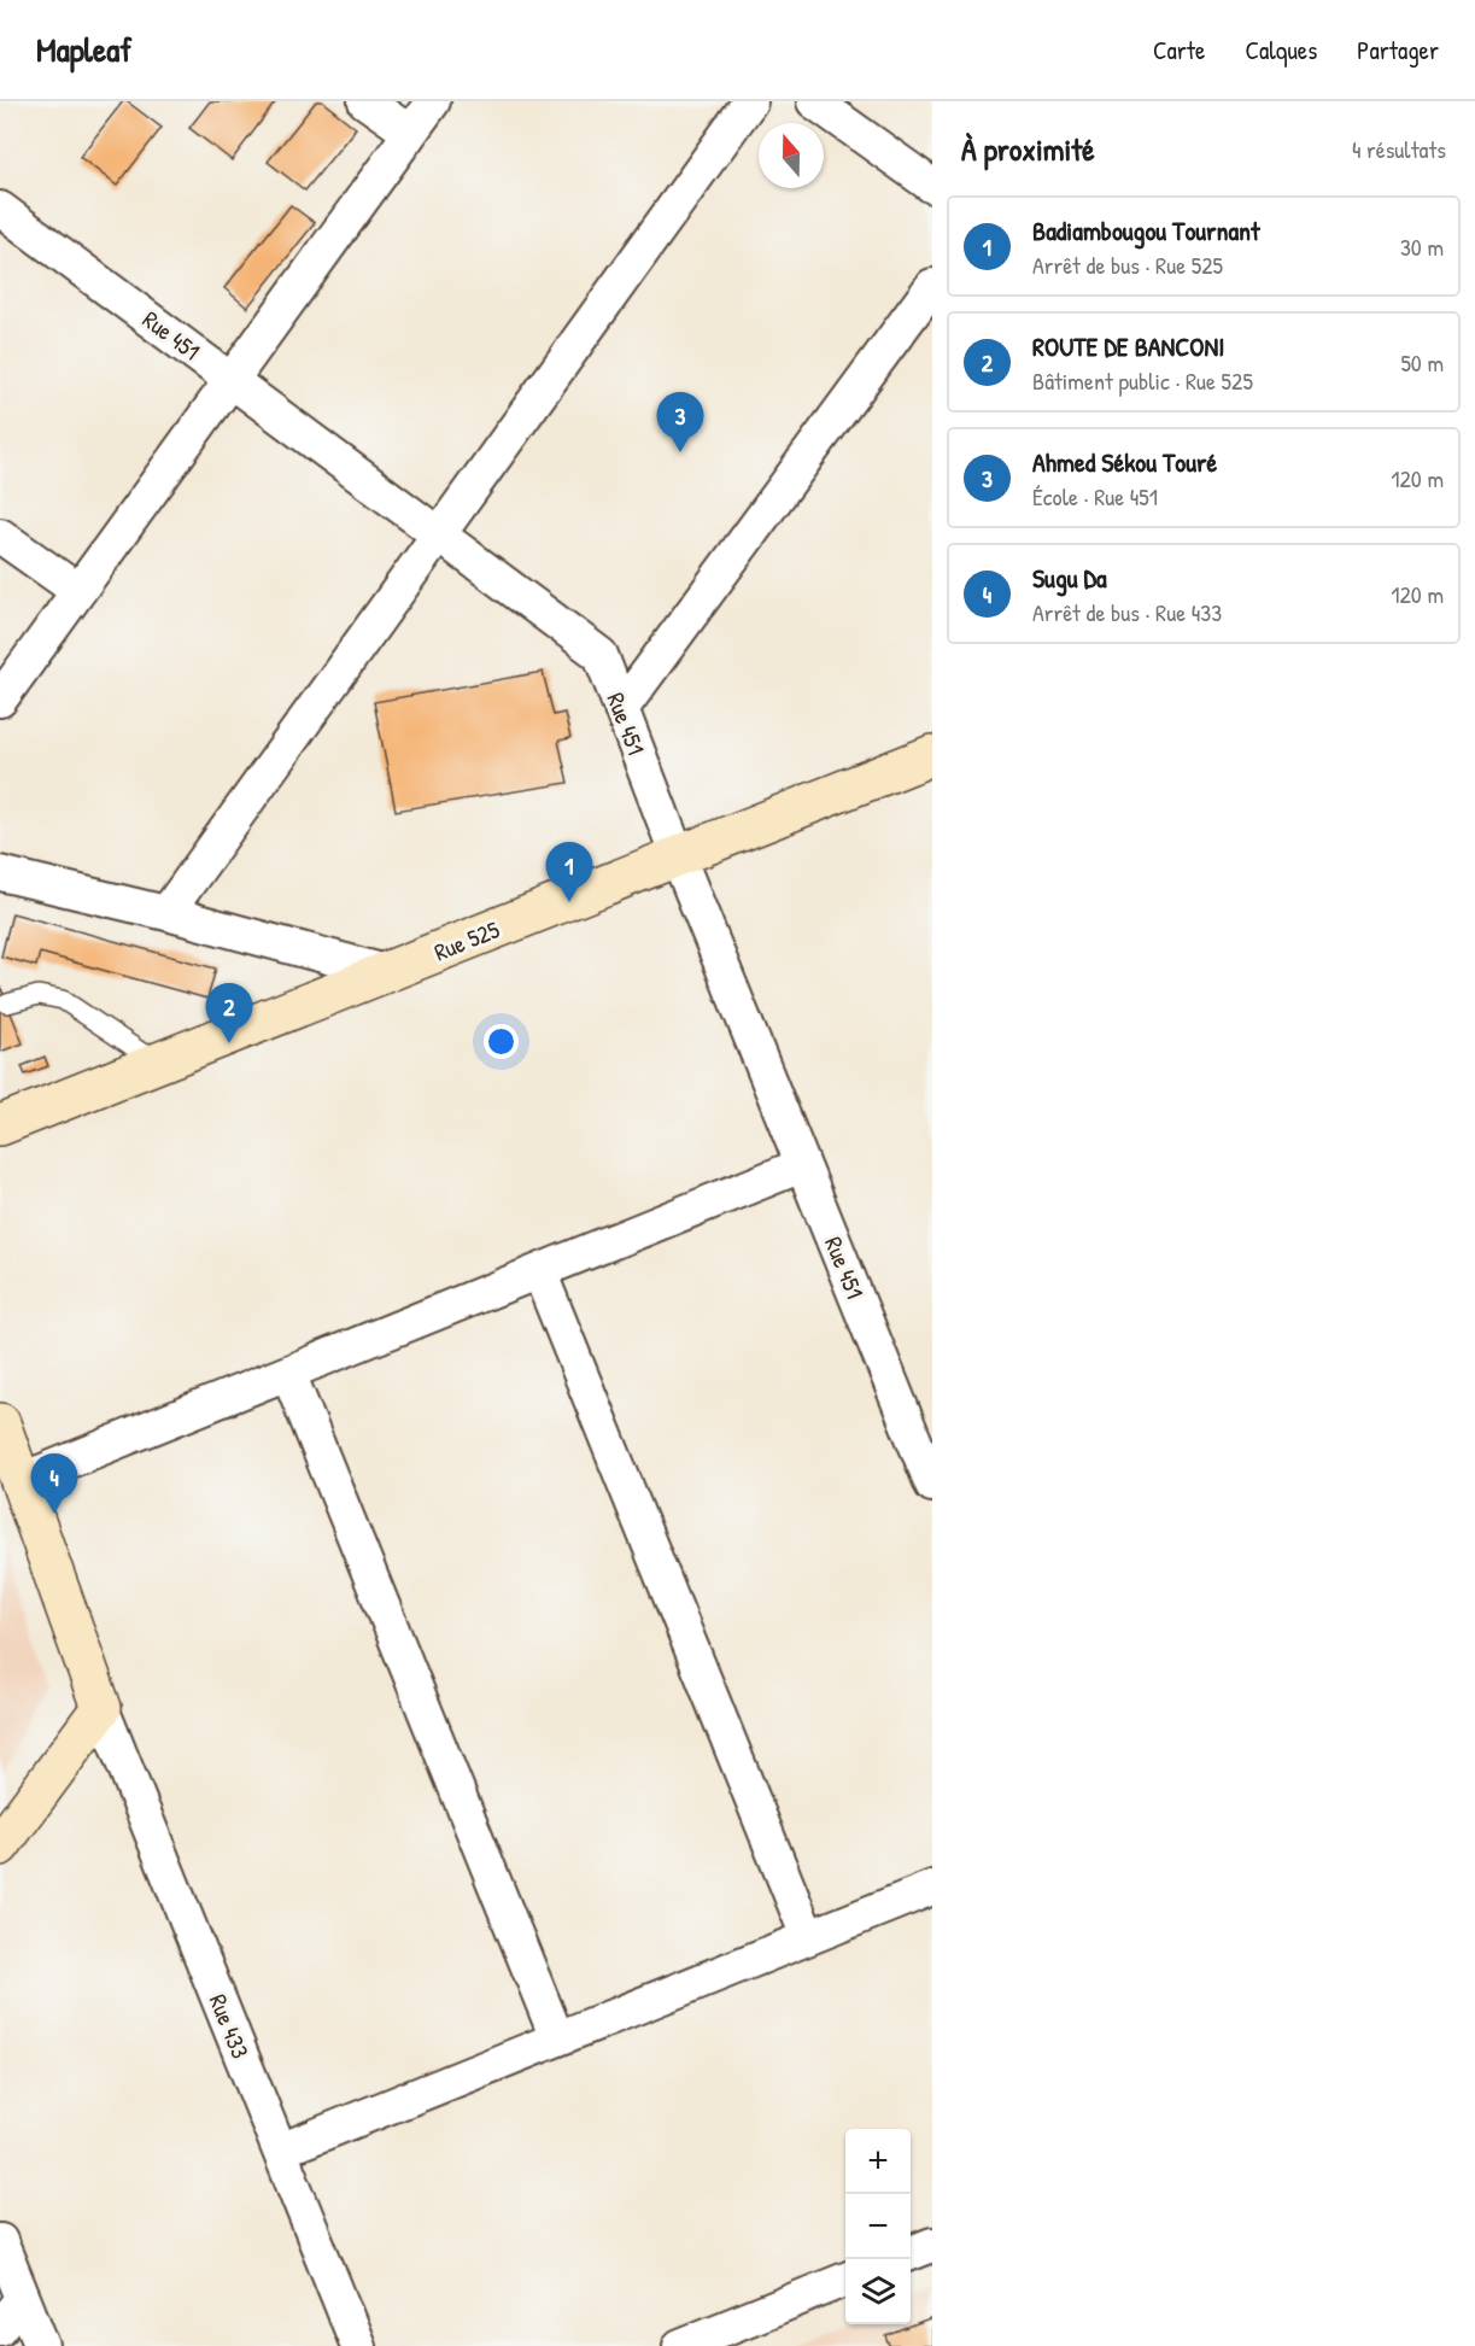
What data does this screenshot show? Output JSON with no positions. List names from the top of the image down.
{
  "streets": {
    "main road": ["Rue 525"],
    "street": ["Rue 451", "Rue 433"]
  },
  "crossings": [
    ["Rue 451", "Rue 525"]
  ],
  "north": "top",
  "page": {
    "header": "Mapleaf",
    "nav": ["Carte", "Calques", "Partager"],
    "heading": ["À proximité", "4 résultats"],
    "list": [
      {
        "mark": "1",
        "name": "Badiambougou Tournant",
        "note": "Arrêt de bus · Rue 525",
        "value": "30 m"
      },
      {
        "mark": "2",
        "name": "ROUTE DE BANCONI",
        "note": "Bâtiment public · Rue 525",
        "value": "50 m"
      },
      {
        "mark": "3",
        "name": "Ahmed Sékou Touré",
        "note": "École · Rue 451",
        "value": "120 m"
      },
      {
        "mark": "4",
        "name": "Sugu Da",
        "note": "Arrêt de bus · Rue 433",
        "value": "120 m"
      }
    ],
    "pins": [
      "3",
      "1",
      "2",
      "4"
    ],
    "map_buttons": ["+", "−"]
  }
}
